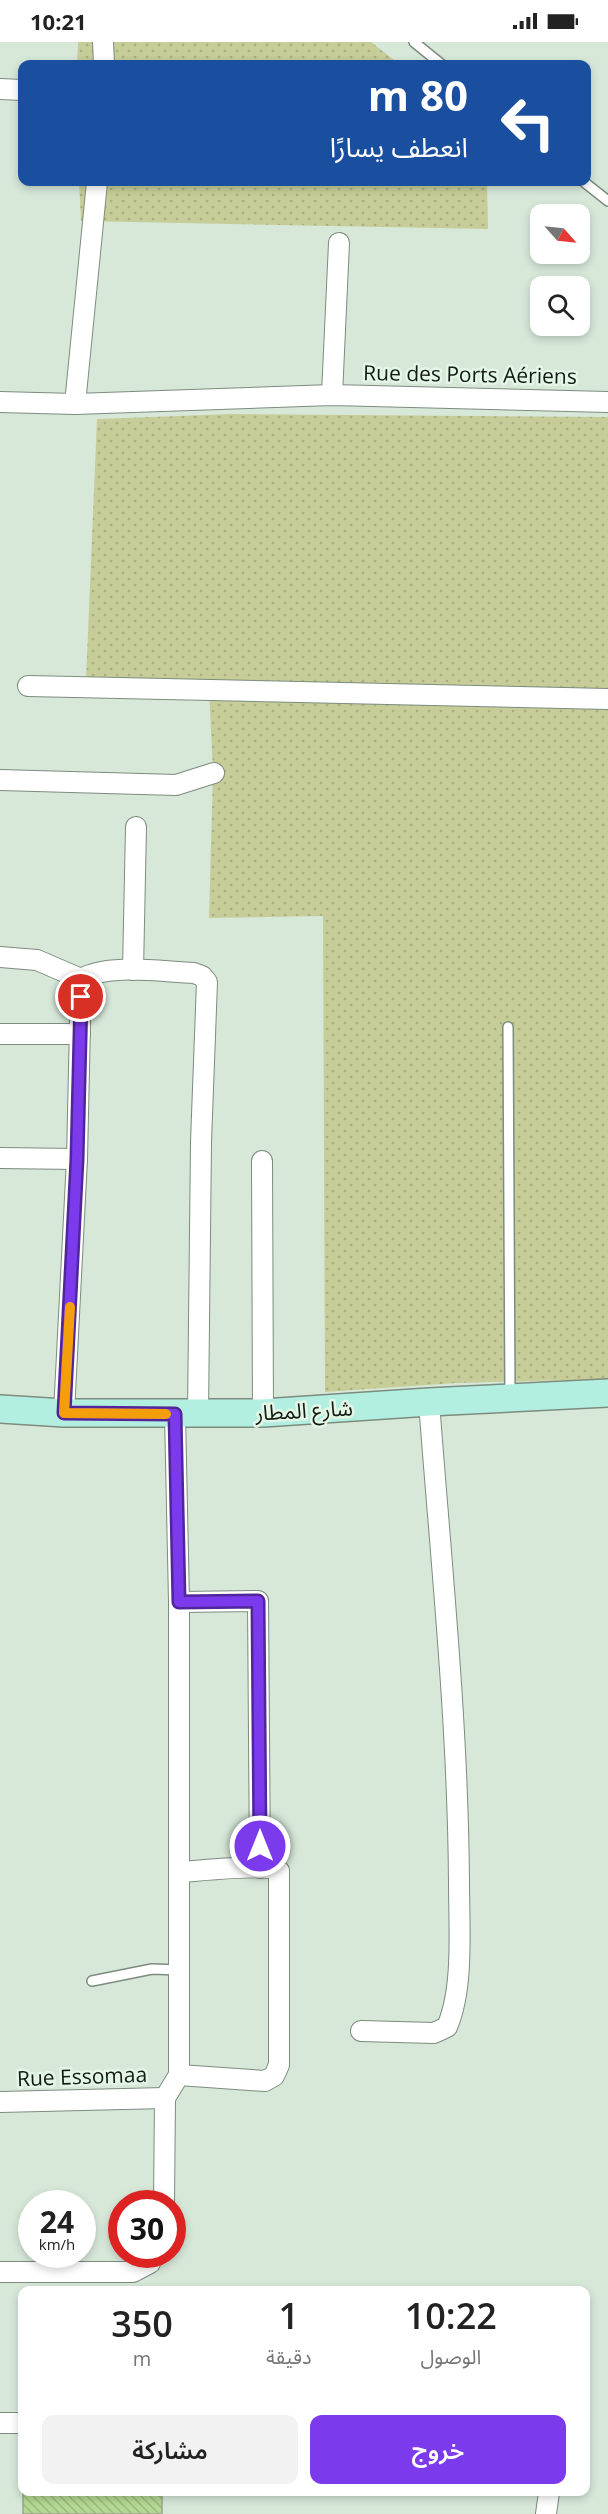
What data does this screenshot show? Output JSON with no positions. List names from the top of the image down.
{
  "streets": {
    "street": ["Rue des Ports Aériens", "شارع المطار", "Rue Essomaa"]
  },
  "north": "bottom right",
  "page": {
    "status": "10:21",
    "turn": ["80 m", "انعطف يسارًا"],
    "speed": "24 km/h",
    "limit": "30",
    "eta": [
      "10:22",
      "الوصول",
      "1",
      "دقيقة",
      "350",
      "m"
    ],
    "buttons": ["خروج", "مشاركة"]
  }
}
